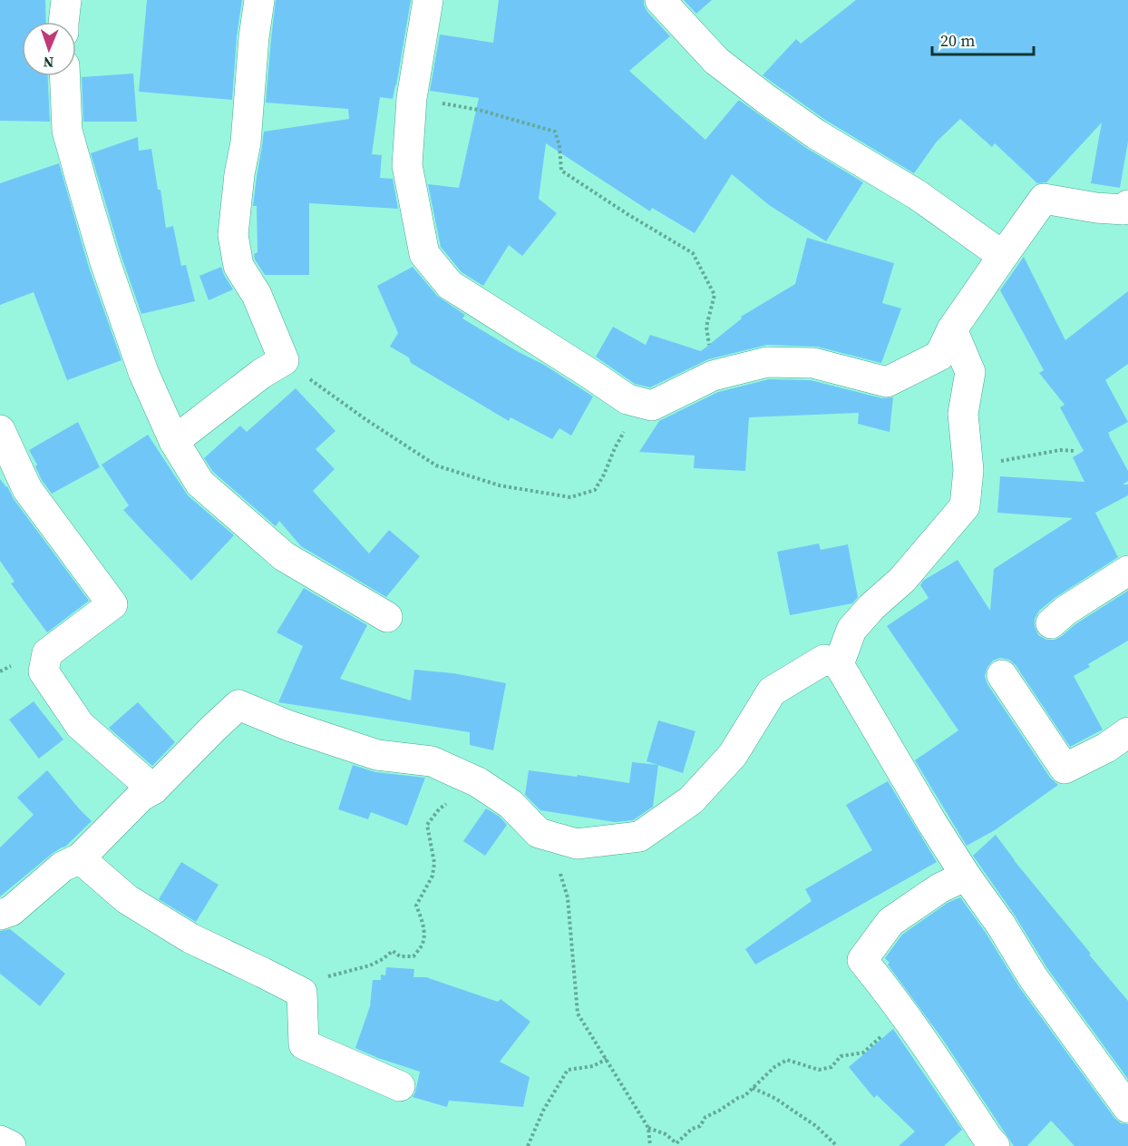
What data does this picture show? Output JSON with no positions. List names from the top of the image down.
{
  "scale_bar": "20 m",
  "north": "bottom"
}
